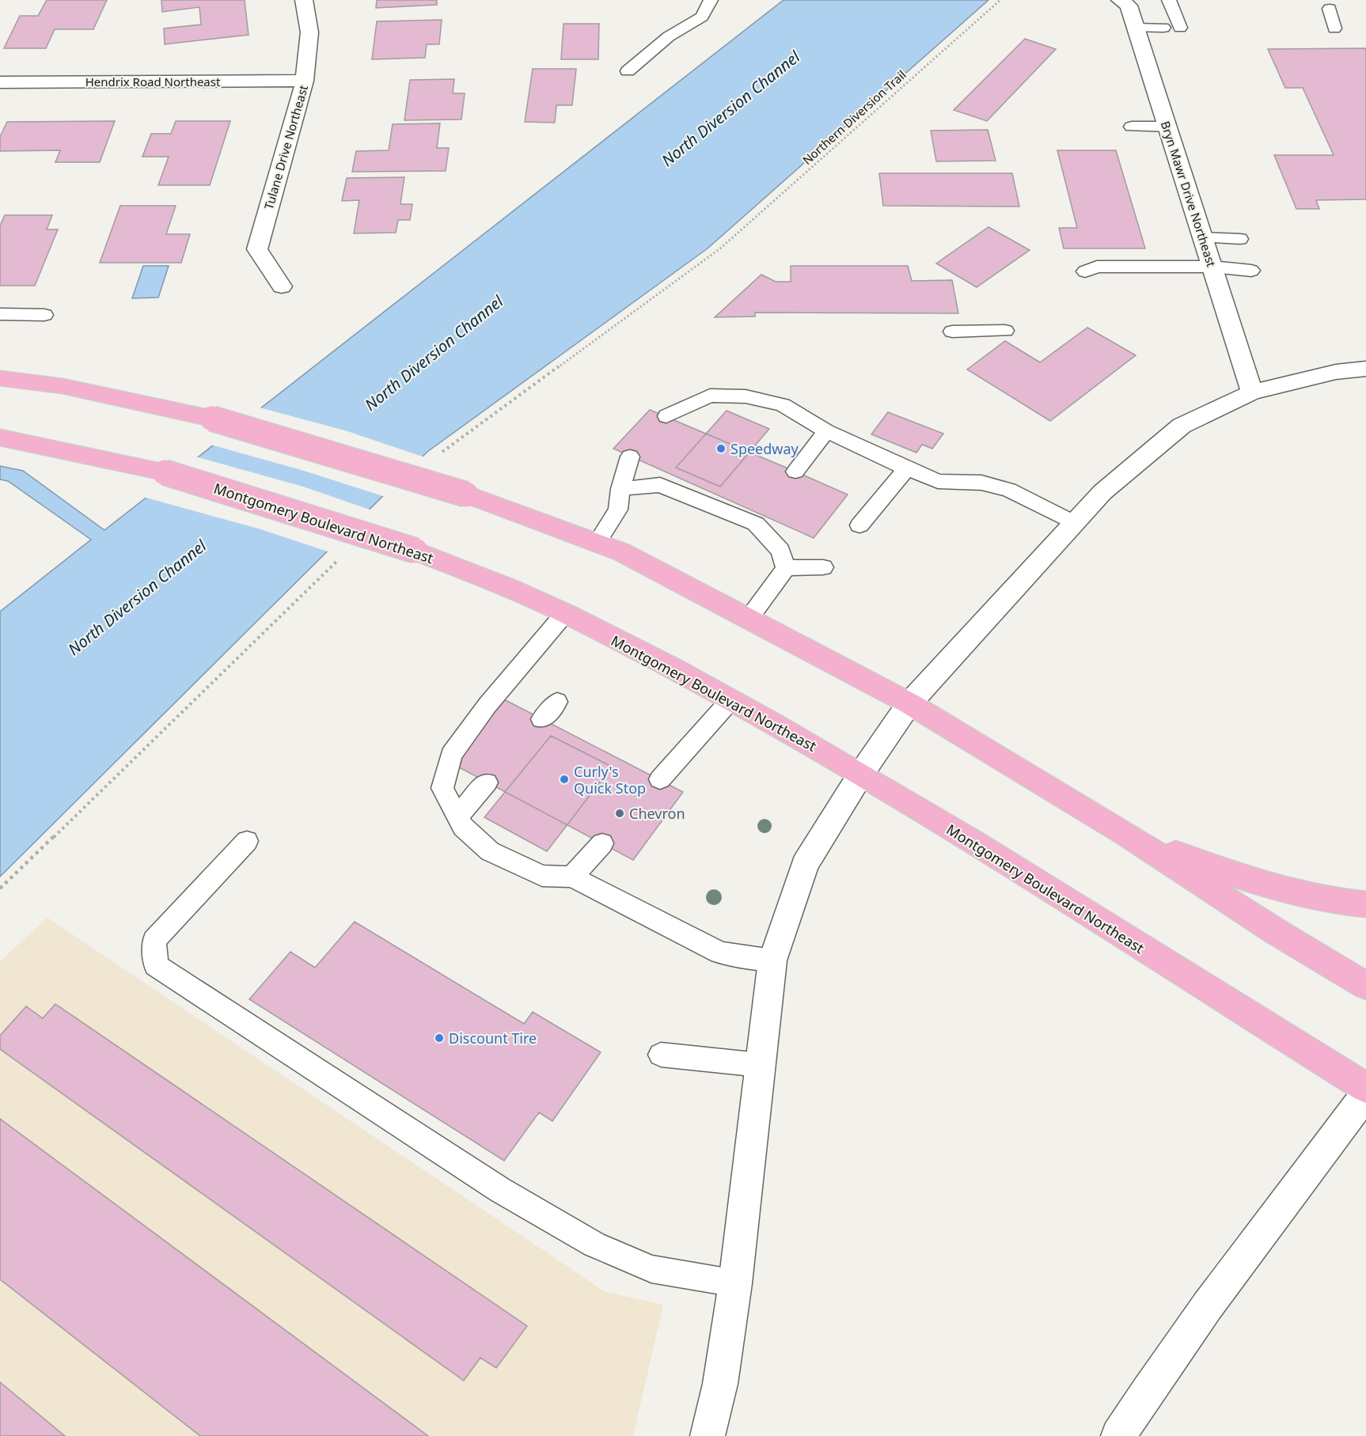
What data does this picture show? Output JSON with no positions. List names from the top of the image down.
{
  "streets": {
    "main road": ["Montgomery Boulevard Northeast"],
    "street": ["Hendrix Road Northeast", "Tulane Drive Northeast", "Bryn Mawr Drive Northeast"],
    "path": ["Northern Diversion Trail"]
  },
  "crossings": [
    ["Hendrix Road Northeast", "Tulane Drive Northeast"]
  ],
  "water": ["North Diversion Channel"],
  "places": [
    "Speedway",
    "Curly's Quick Stop",
    "Chevron",
    "Discount Tire"
  ]
}
